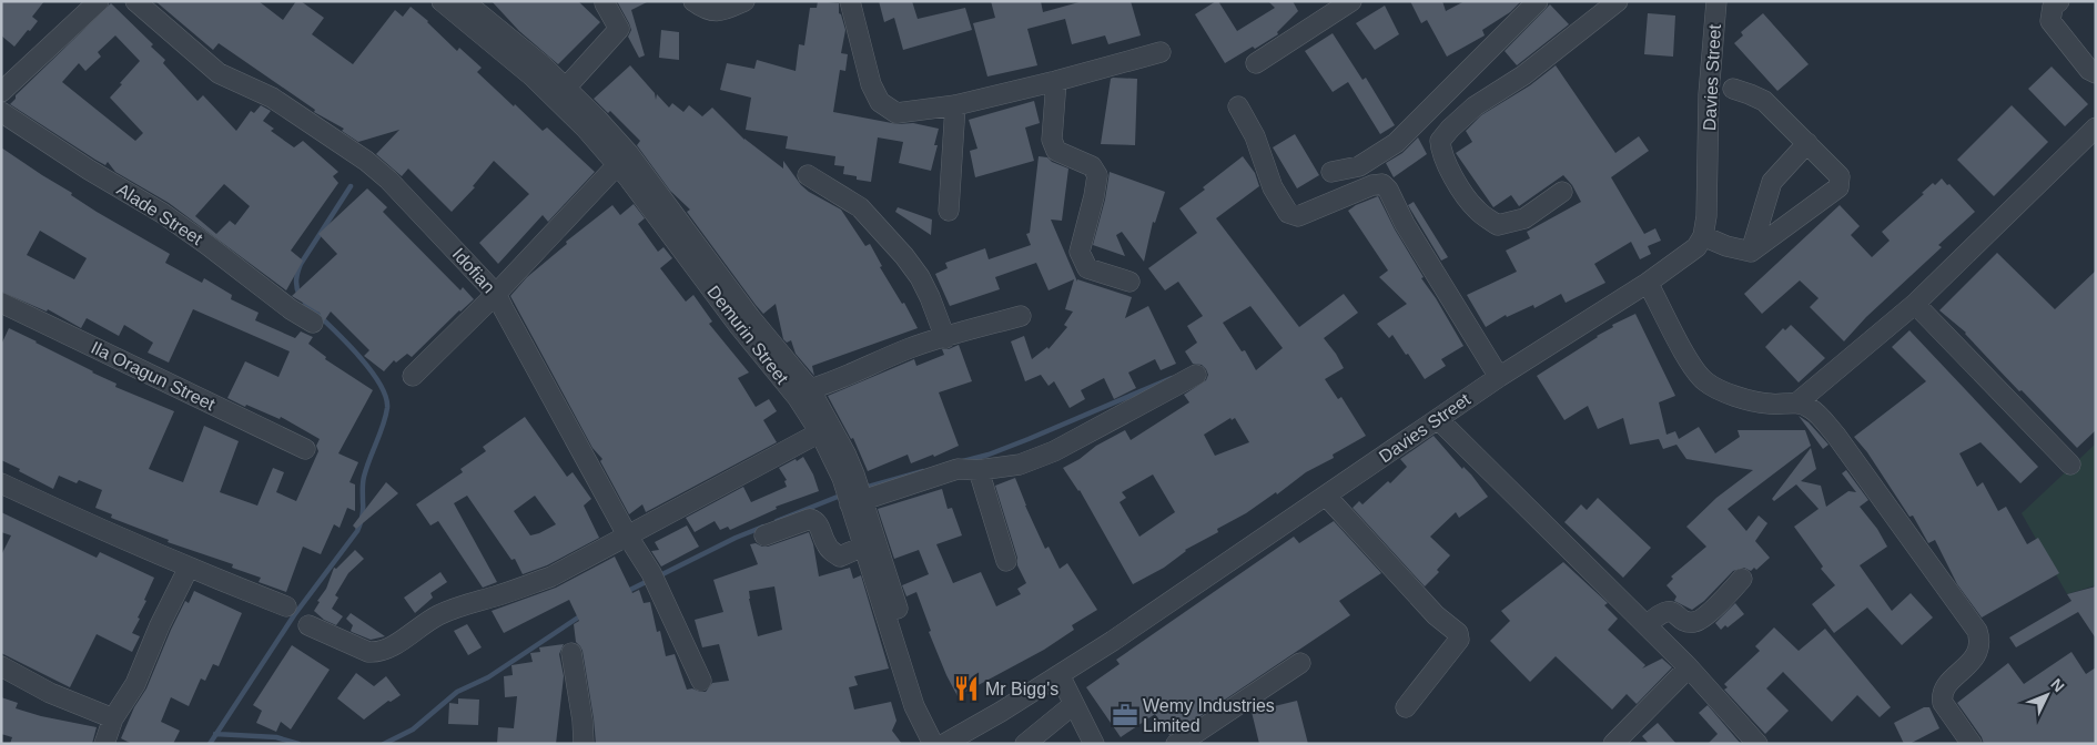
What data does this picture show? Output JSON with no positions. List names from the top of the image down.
{
  "streets": {
    "street": [
      "Davies Street",
      "Alade Street",
      "Idofian",
      "Demurin Street",
      "Ila Oragun Street"
    ]
  },
  "crossings": [
    ["Davies Street", "Demurin Street"]
  ],
  "places": {
    "restaurant": ["Mr Bigg's"],
    "office": ["Wemy Industries Limited"]
  },
  "north": "top right"
}
